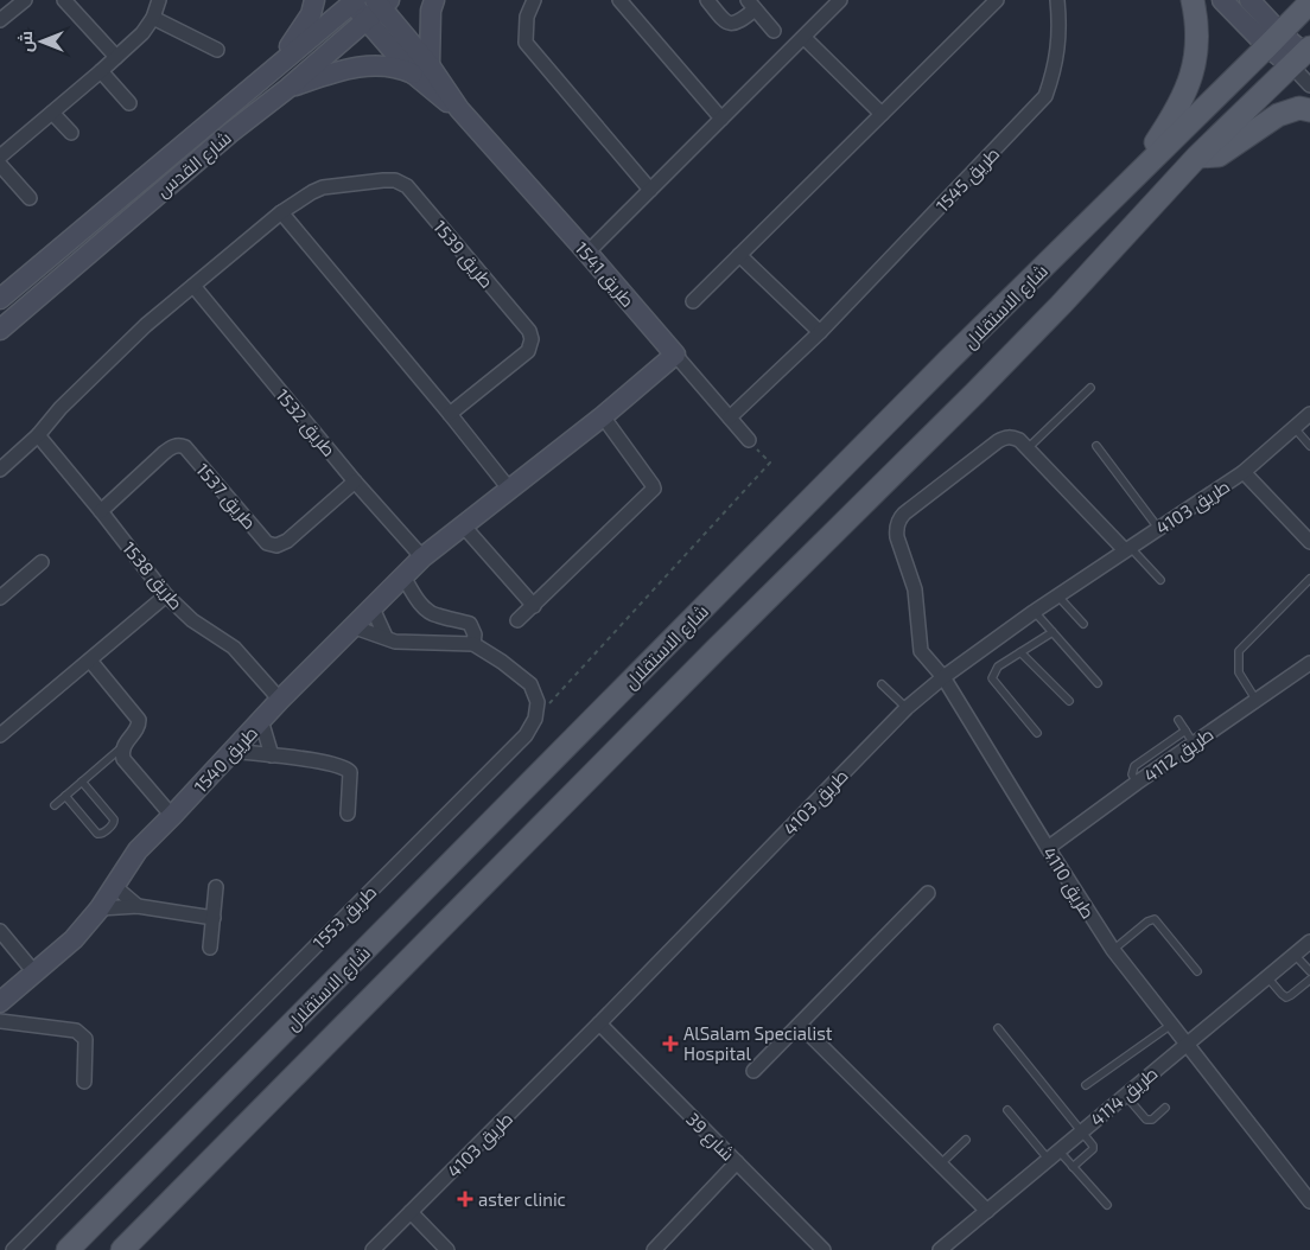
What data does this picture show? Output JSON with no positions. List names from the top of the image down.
{
  "streets": {
    "main road": ["شارع الاستقلال"],
    "street": [
      "شارع القدس",
      "طريق 1545",
      "طريق 1539",
      "طريق 1541",
      "طريق 1532",
      "طريق 1537",
      "طريق 4103",
      "طريق 1538",
      "طريق 4112",
      "طريق 1540",
      "طريق 4110",
      "طريق 1553",
      "طريق 4114",
      "شارع 39"
    ]
  },
  "crossings": [
    ["شارع القدس", "طريق 1541"],
    ["طريق 1545", "طريق 1541"],
    ["طريق 1539", "طريق 1532"],
    ["طريق 1539", "طريق 1538"],
    ["طريق 1541", "طريق 1540"],
    ["طريق 1532", "طريق 1537"],
    ["طريق 1532", "طريق 1540"],
    ["طريق 1537", "طريق 1538"],
    ["طريق 4103", "طريق 4110"],
    ["طريق 4103", "شارع 39"],
    ["طريق 1538", "طريق 1540"],
    ["طريق 4112", "طريق 4110"],
    ["طريق 4110", "طريق 4114"]
  ],
  "places": {
    "health": ["AlSalam Specialist Hospital", "aster clinic"]
  },
  "north": "left"
}
